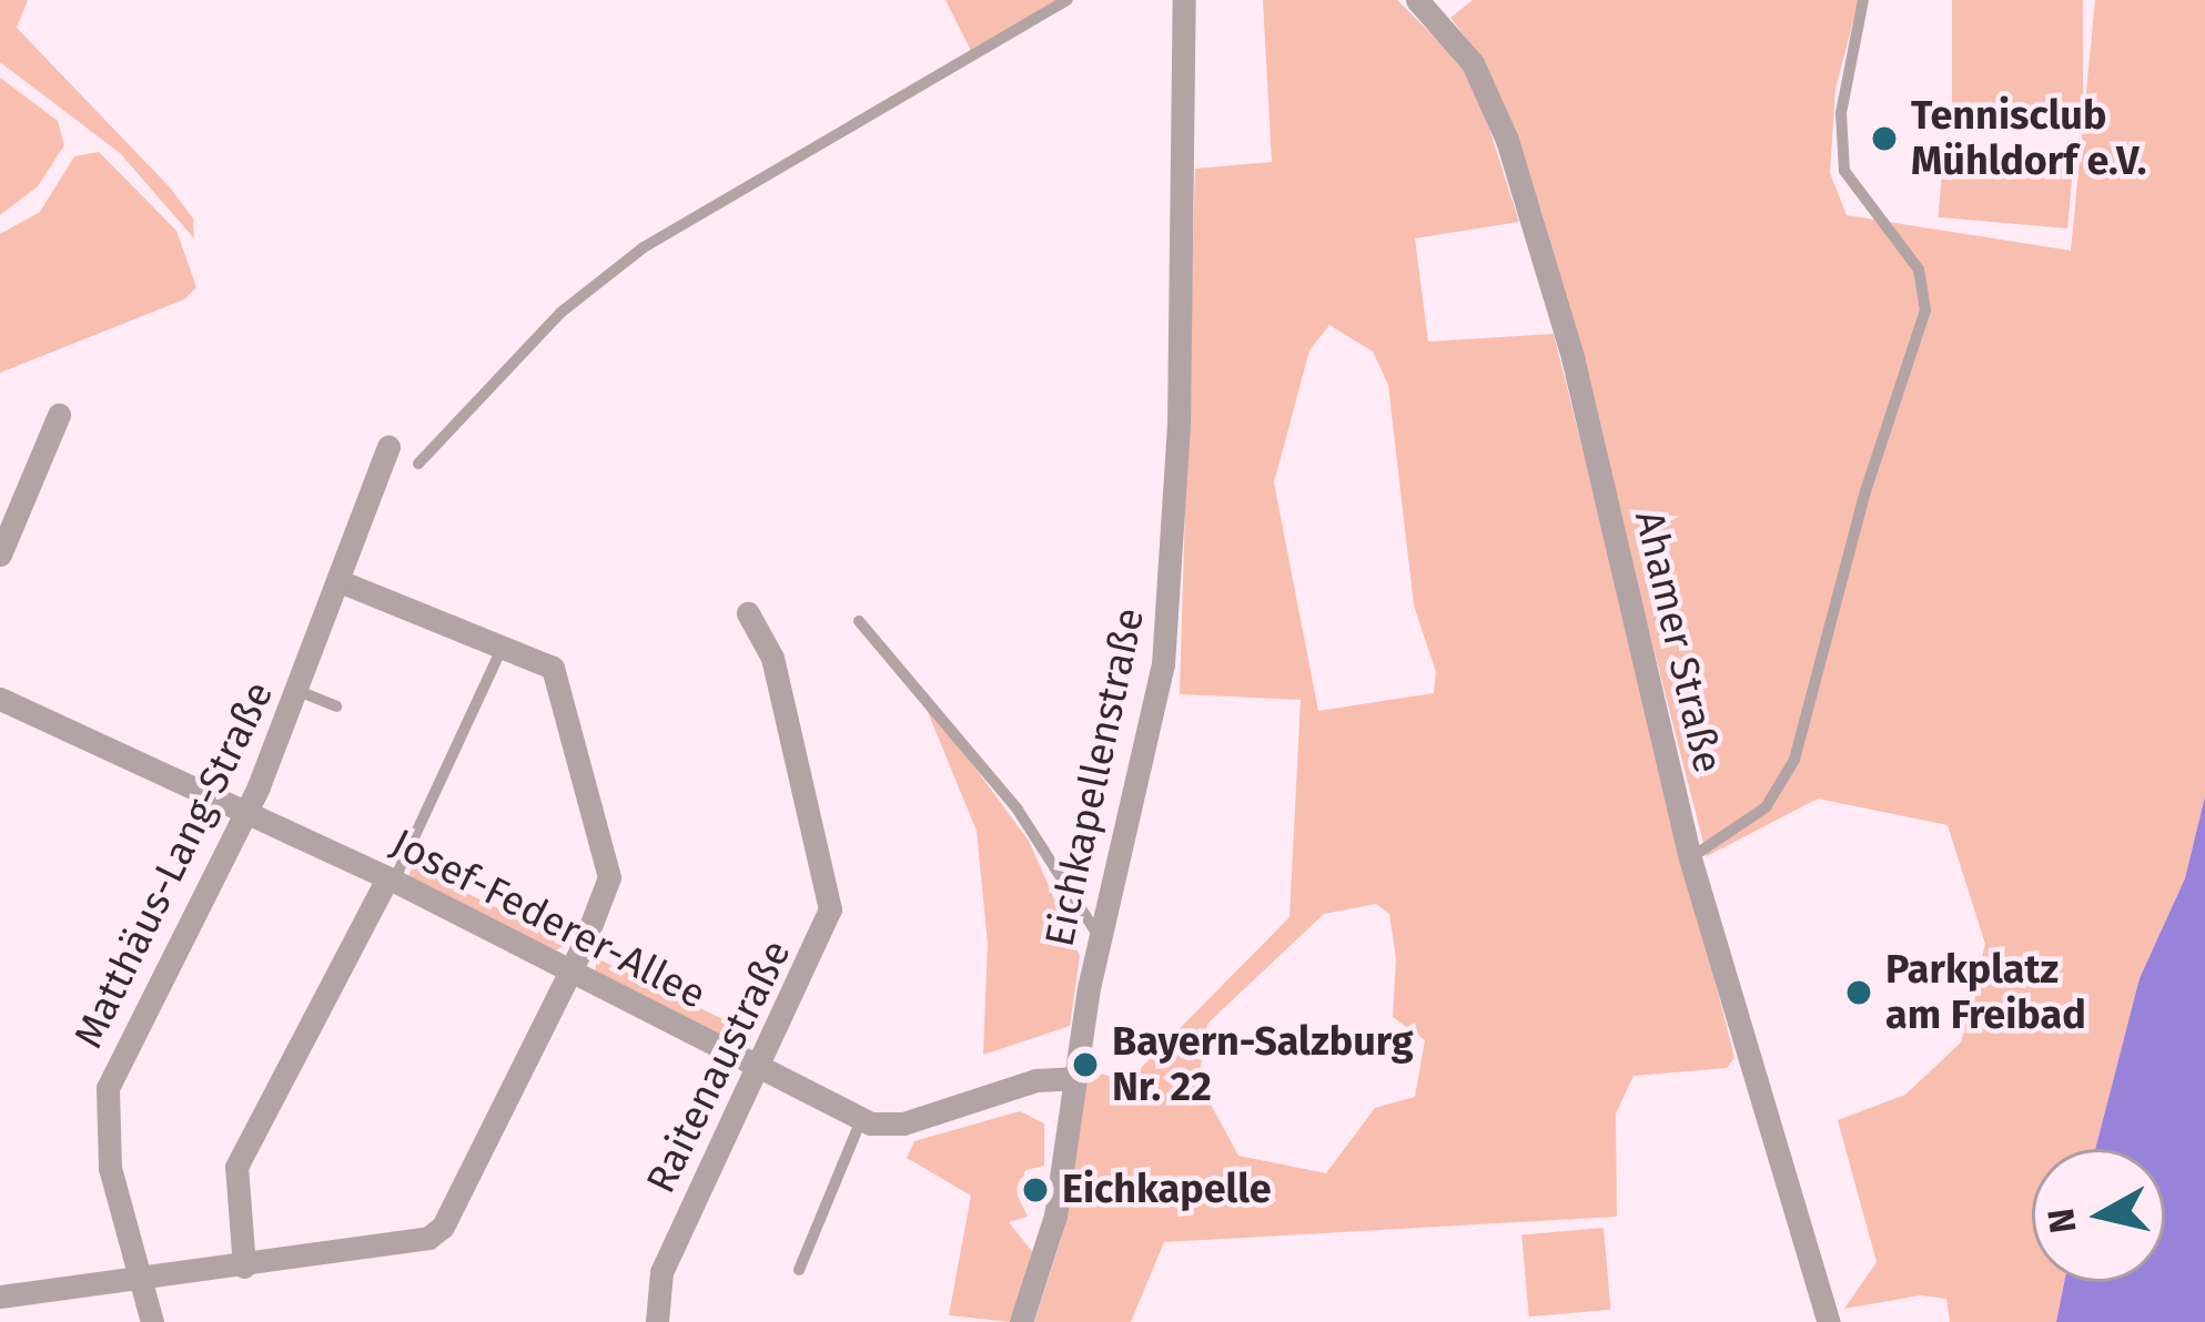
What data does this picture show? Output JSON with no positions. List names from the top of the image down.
{
  "streets": {
    "street": [
      "Ahamer Straße",
      "Eichkapellenstraße",
      "Matthäus-Lang-Straße",
      "Josef-Federer-Allee",
      "Raitenaustraße"
    ]
  },
  "crossings": [
    ["Eichkapellenstraße", "Josef-Federer-Allee"],
    ["Matthäus-Lang-Straße", "Josef-Federer-Allee"],
    ["Josef-Federer-Allee", "Raitenaustraße"]
  ],
  "places": [
    "Tennisclub Mühldorf e.V.",
    "Parkplatz am Freibad",
    "Bayern-Salzburg Nr. 22",
    "Eichkapelle"
  ],
  "north": "left"
}
